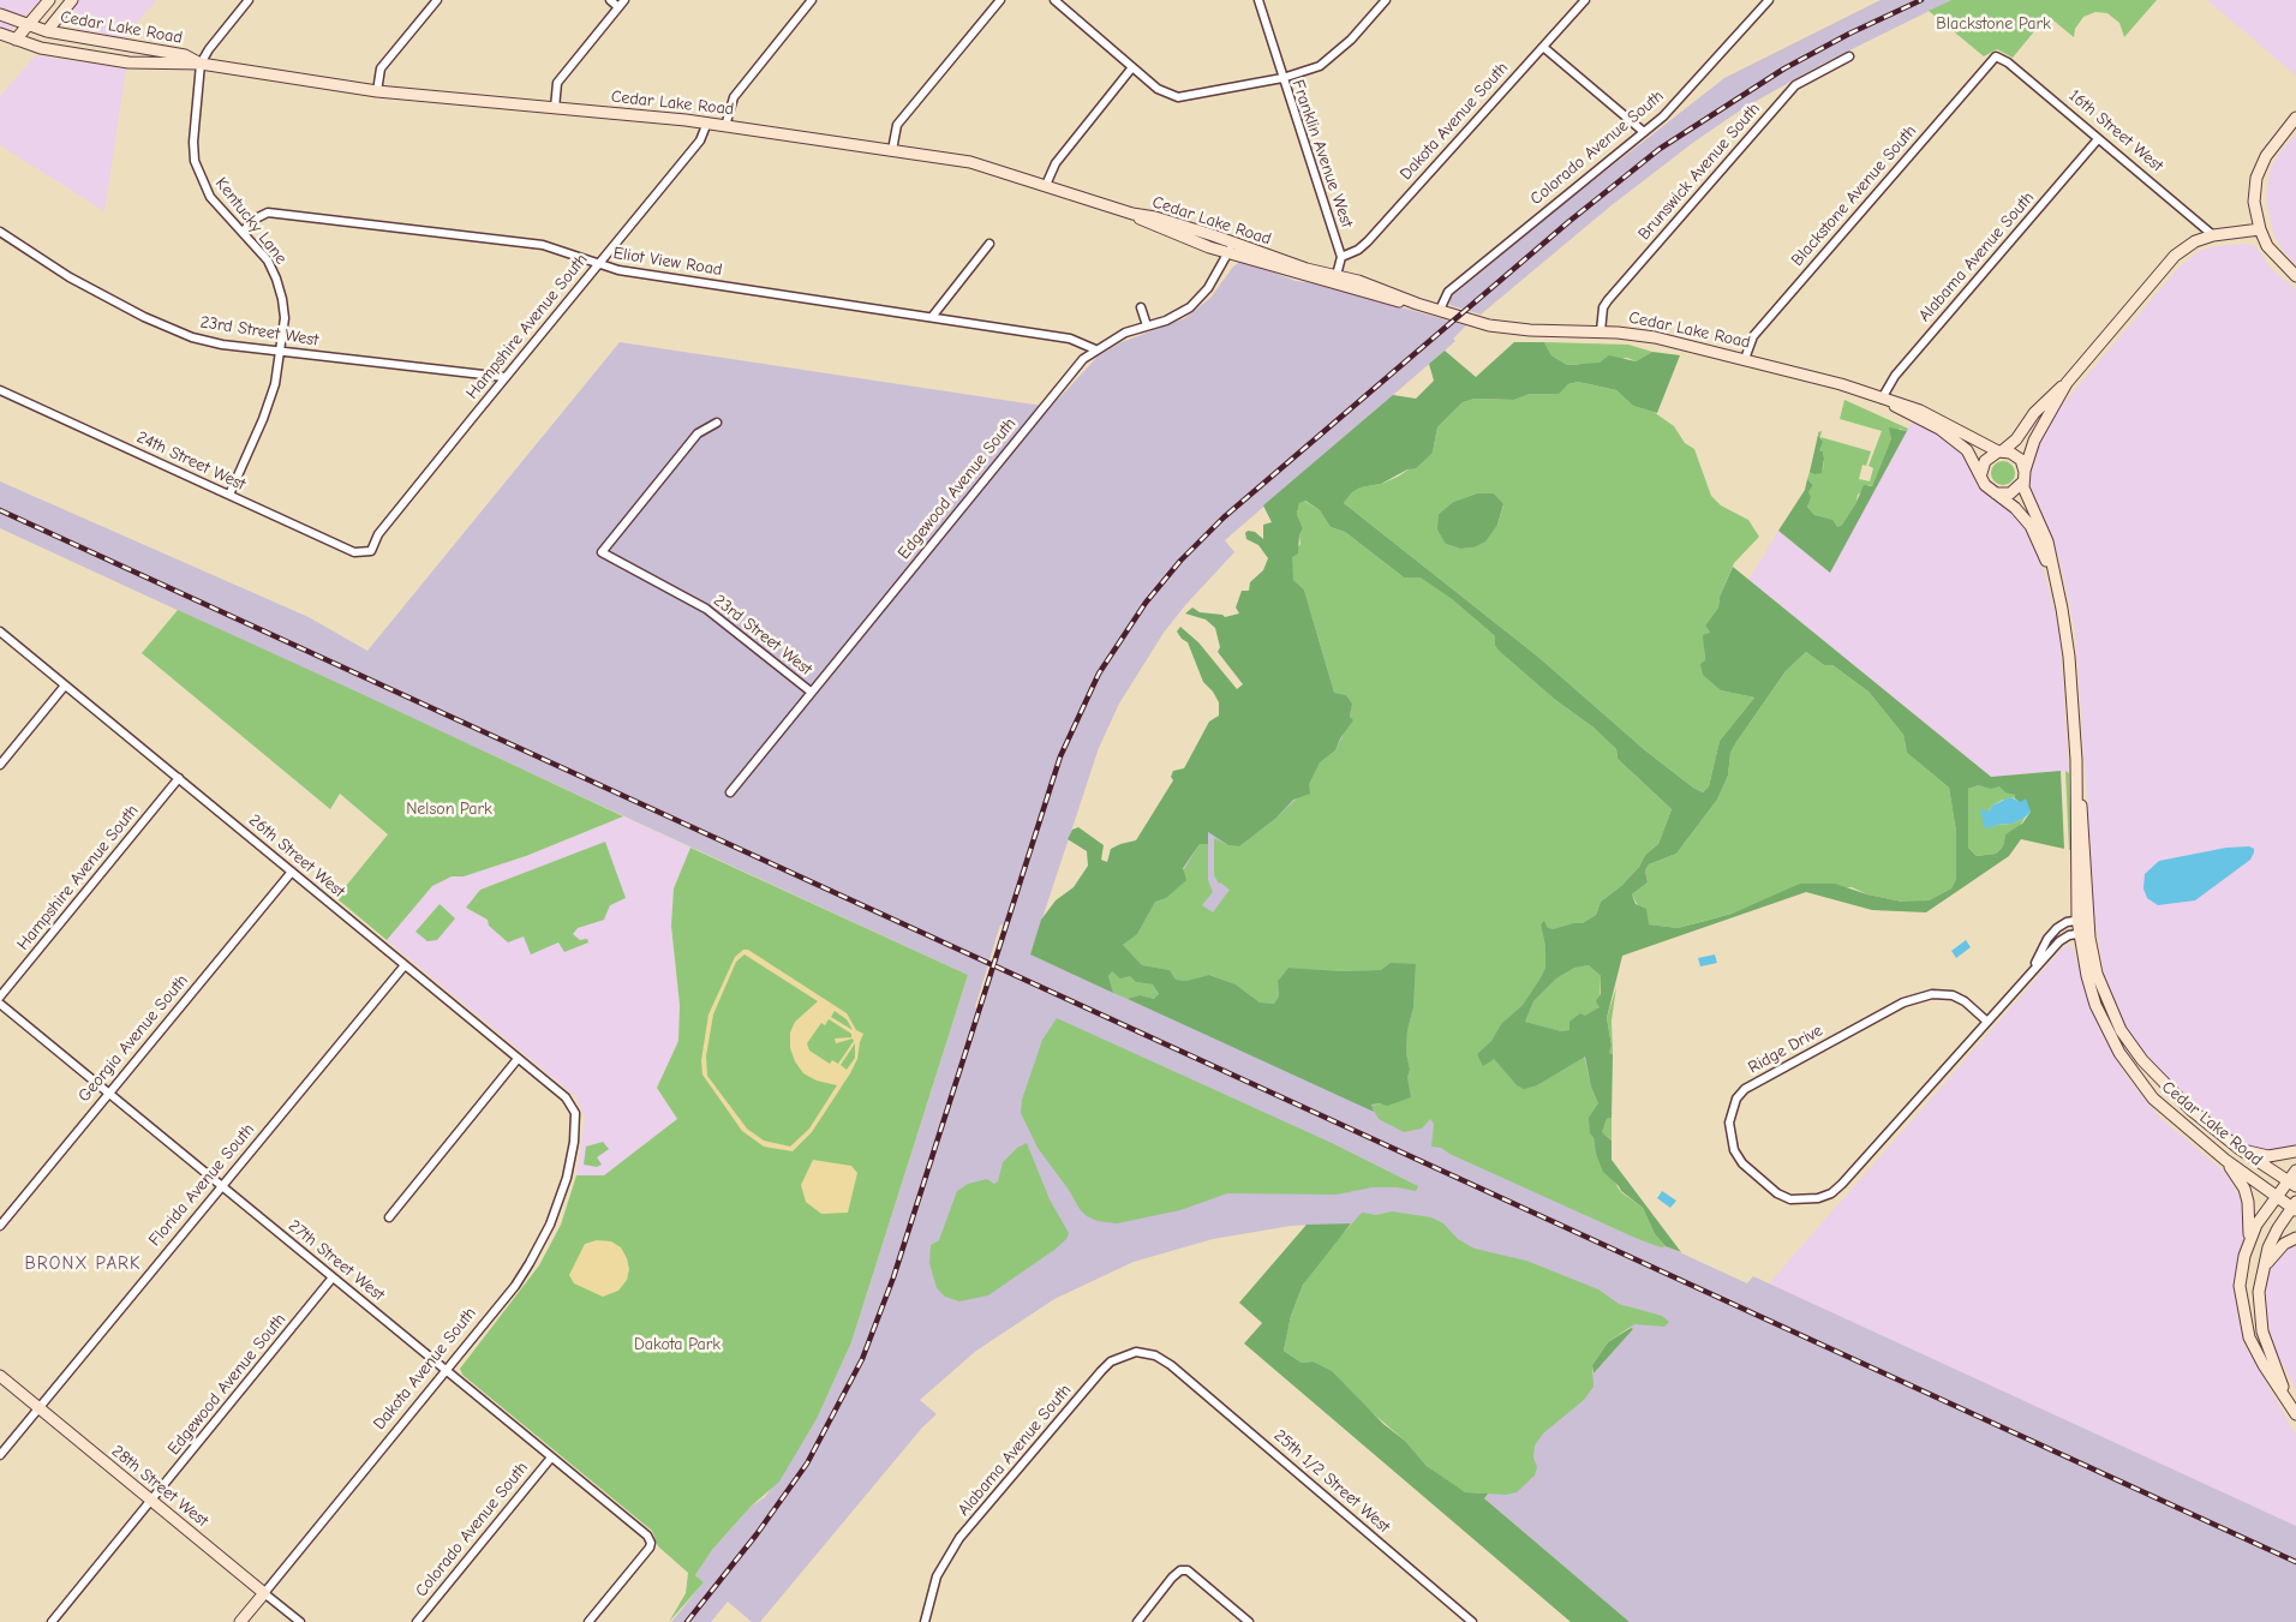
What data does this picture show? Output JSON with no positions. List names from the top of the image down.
{
  "streets": {
    "street": [
      "Cedar Lake Road",
      "Dakota Avenue South",
      "16th Street West",
      "Colorado Avenue South",
      "Franklin Avenue West",
      "Brunswick Avenue South",
      "Blackstone Avenue South",
      "Kentucky Lane",
      "Alabama Avenue South",
      "Eliot View Road",
      "Hampshire Avenue South",
      "23rd Street West",
      "24th Street West",
      "Edgewood Avenue South",
      "26th Street West",
      "Georgia Avenue South",
      "Ridge Drive",
      "Florida Avenue South",
      "27th Street West",
      "25th 1/2 Street West",
      "28th Street West"
    ]
  },
  "crossings": [
    ["Cedar Lake Road", "Colorado Avenue South"],
    ["Cedar Lake Road", "Brunswick Avenue South"],
    ["Cedar Lake Road", "Blackstone Avenue South"],
    ["Cedar Lake Road", "Kentucky Lane"],
    ["Cedar Lake Road", "Alabama Avenue South"],
    ["Cedar Lake Road", "Hampshire Avenue South"],
    ["Cedar Lake Road", "Edgewood Avenue South"],
    ["Cedar Lake Road", "Ridge Drive"],
    ["Dakota Avenue South", "Franklin Avenue West"],
    ["Dakota Avenue South", "26th Street West"],
    ["Dakota Avenue South", "27th Street West"],
    ["Dakota Avenue South", "28th Street West"],
    ["16th Street West", "Blackstone Avenue South"],
    ["16th Street West", "Alabama Avenue South"],
    ["Colorado Avenue South", "27th Street West"],
    ["Kentucky Lane", "Eliot View Road"],
    ["Kentucky Lane", "23rd Street West"],
    ["Kentucky Lane", "24th Street West"],
    ["Alabama Avenue South", "25th 1/2 Street West"],
    ["Eliot View Road", "Hampshire Avenue South"],
    ["Eliot View Road", "Edgewood Avenue South"],
    ["Hampshire Avenue South", "23rd Street West"],
    ["Hampshire Avenue South", "24th Street West"],
    ["Hampshire Avenue South", "26th Street West"],
    ["23rd Street West", "Edgewood Avenue South"],
    ["Edgewood Avenue South", "27th Street West"],
    ["Edgewood Avenue South", "28th Street West"],
    ["26th Street West", "Georgia Avenue South"],
    ["26th Street West", "Florida Avenue South"],
    ["Georgia Avenue South", "27th Street West"],
    ["Florida Avenue South", "27th Street West"],
    ["Florida Avenue South", "28th Street West"]
  ],
  "districts": ["BRONX PARK"],
  "parks": ["Blackstone Park", "Nelson Park", "Dakota Park"]
}
